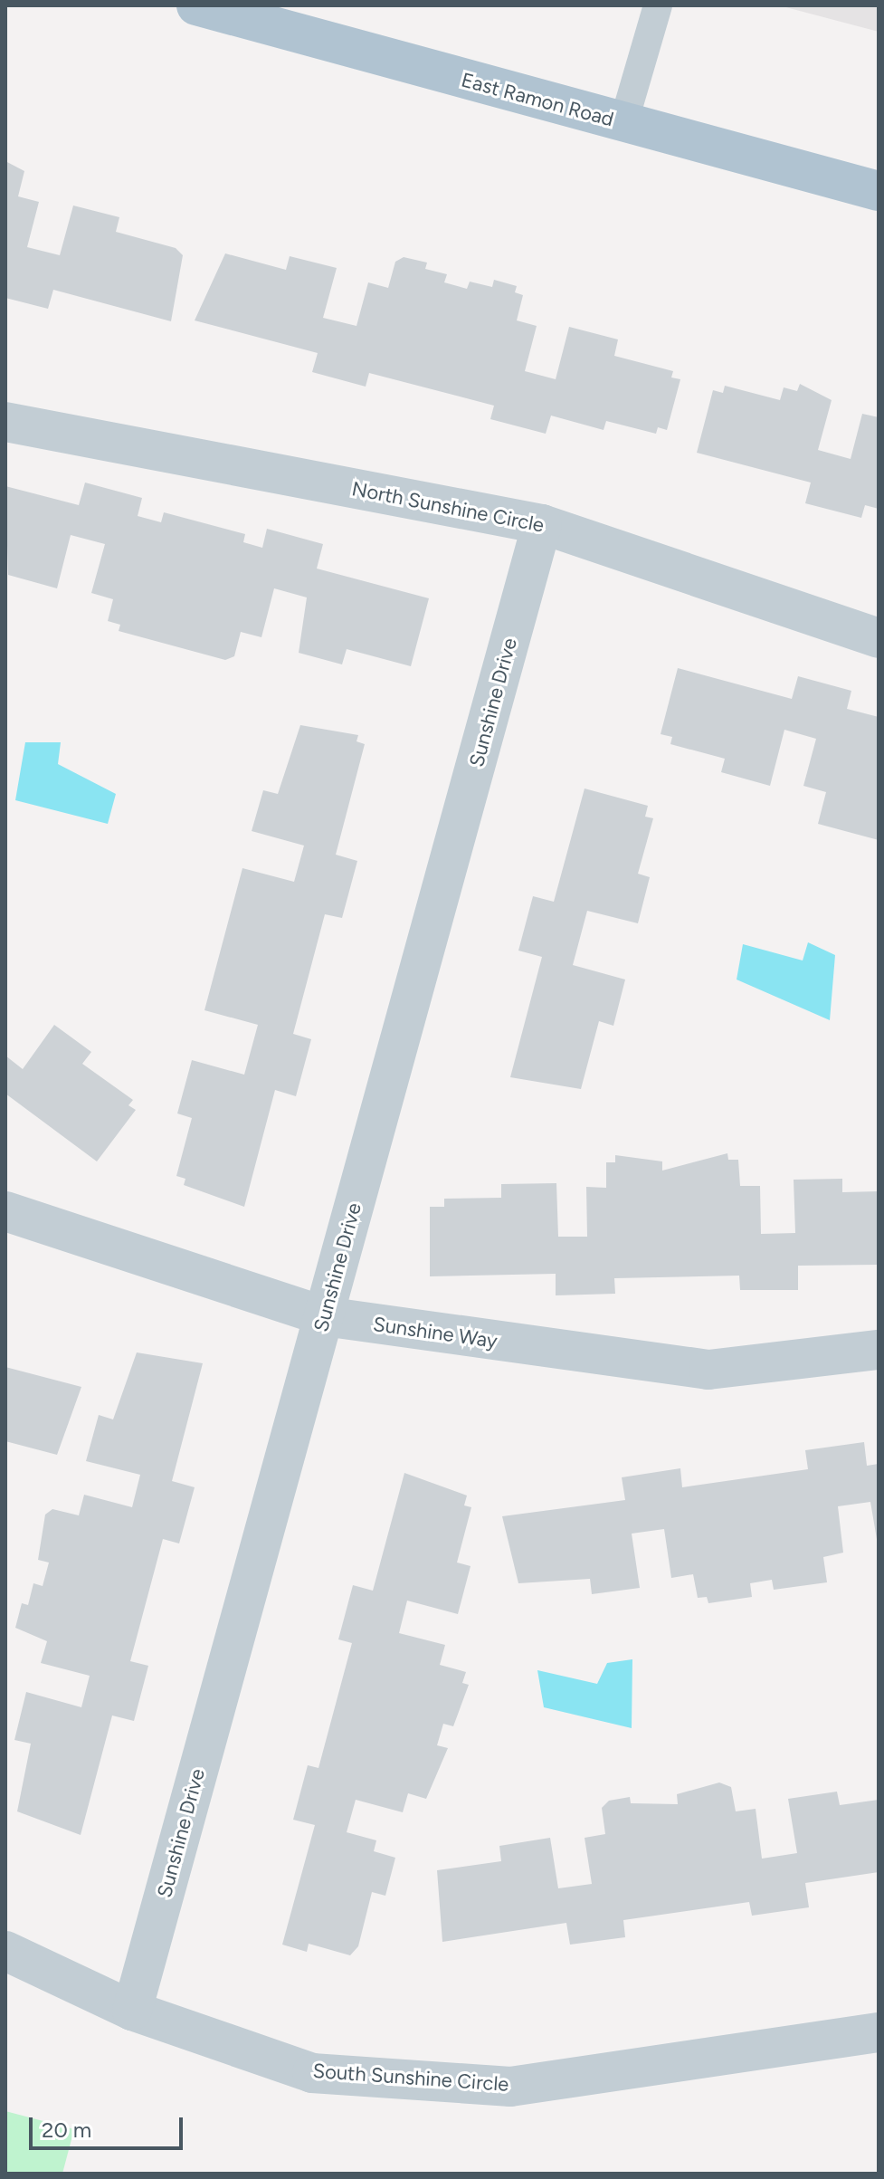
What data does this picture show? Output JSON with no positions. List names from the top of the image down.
{
  "streets": {
    "main road": ["East Ramon Road"],
    "street": [
      "North Sunshine Circle",
      "Sunshine Drive",
      "Sunshine Way",
      "South Sunshine Circle"
    ]
  },
  "crossings": [
    ["North Sunshine Circle", "Sunshine Drive"],
    ["Sunshine Drive", "Sunshine Way"],
    ["Sunshine Drive", "South Sunshine Circle"]
  ],
  "scale_bar": "20 m"
}
